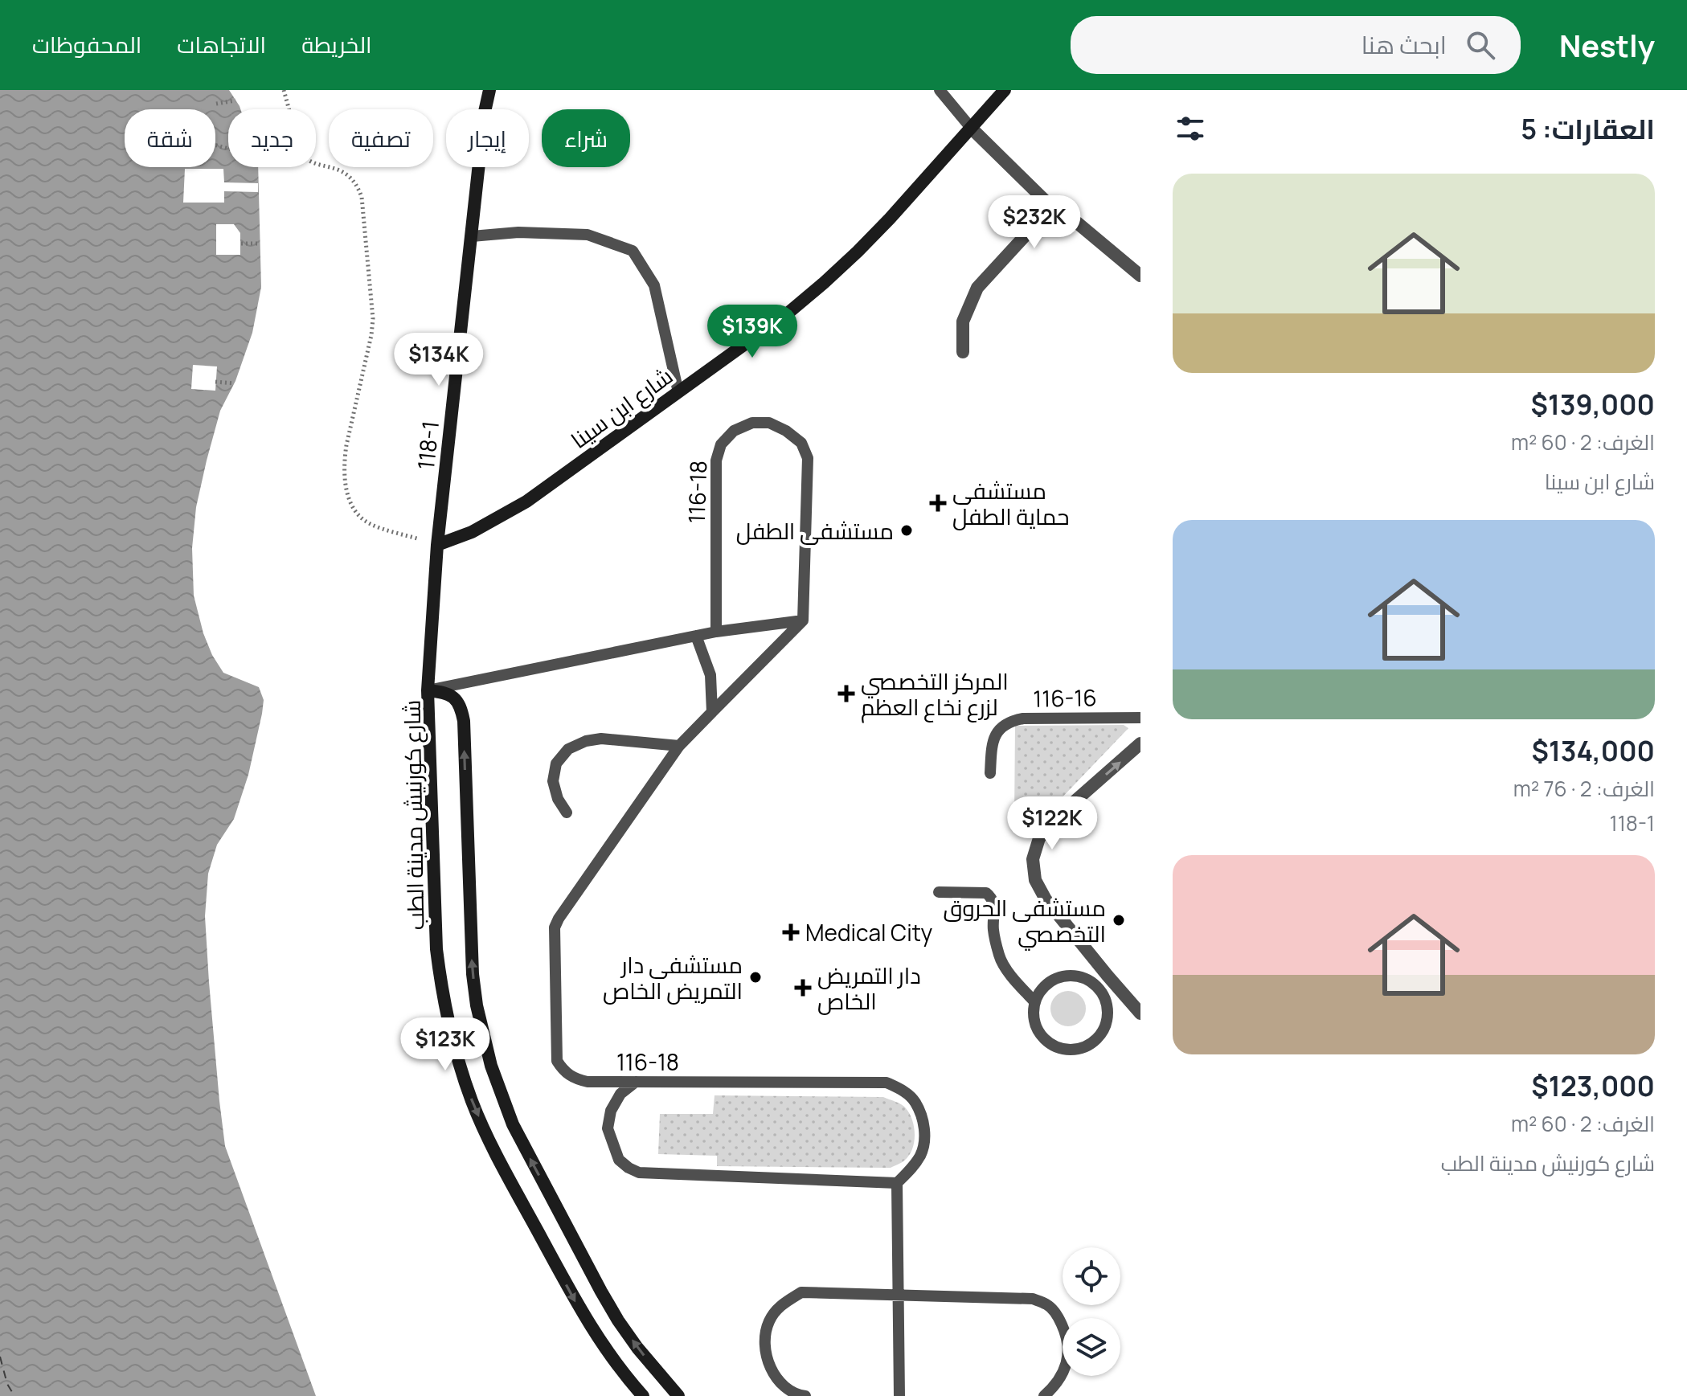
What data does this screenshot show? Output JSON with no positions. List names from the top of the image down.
{
  "streets": {
    "street": ["شارع ابن سينا", "118-1", "شارع كورنيش مدينة الطب"],
    "lane": ["116-18", "116-16"]
  },
  "crossings": [
    ["شارع ابن سينا", "118-1"],
    ["118-1", "شارع كورنيش مدينة الطب"]
  ],
  "places": {
    "health": [
      "مستشفى حماية الطفل",
      "المركز التخصصي لزرع نخاع العظم",
      "Medical City",
      "دار التمريض الخاص"
    ],
    "other": ["مستشفى الطفل", "مستشفى الحروق التخصصي", "مستشفى دار التمريض الخاص"]
  },
  "page": {
    "header": "Nestly",
    "search": "ابحث هنا",
    "nav": ["الخريطة", "الاتجاهات", "المحفوظات"],
    "heading": "العقارات: 5",
    "chip": [
      "شراء",
      "إيجار",
      "تصفية",
      "جديد",
      "شقة"
    ],
    "list": [
      {
        "name": "$139,000",
        "note": "الغرف: 2 · 60 m² · شارع ابن سينا"
      },
      {
        "name": "$134,000",
        "note": "الغرف: 2 · 76 m² · 118-1"
      },
      {
        "name": "$123,000",
        "note": "الغرف: 2 · 60 m² · شارع كورنيش مدينة الطب"
      }
    ],
    "price": [
      "$232K",
      "$139K",
      "$134K",
      "$122K",
      "$123K"
    ]
  }
}
